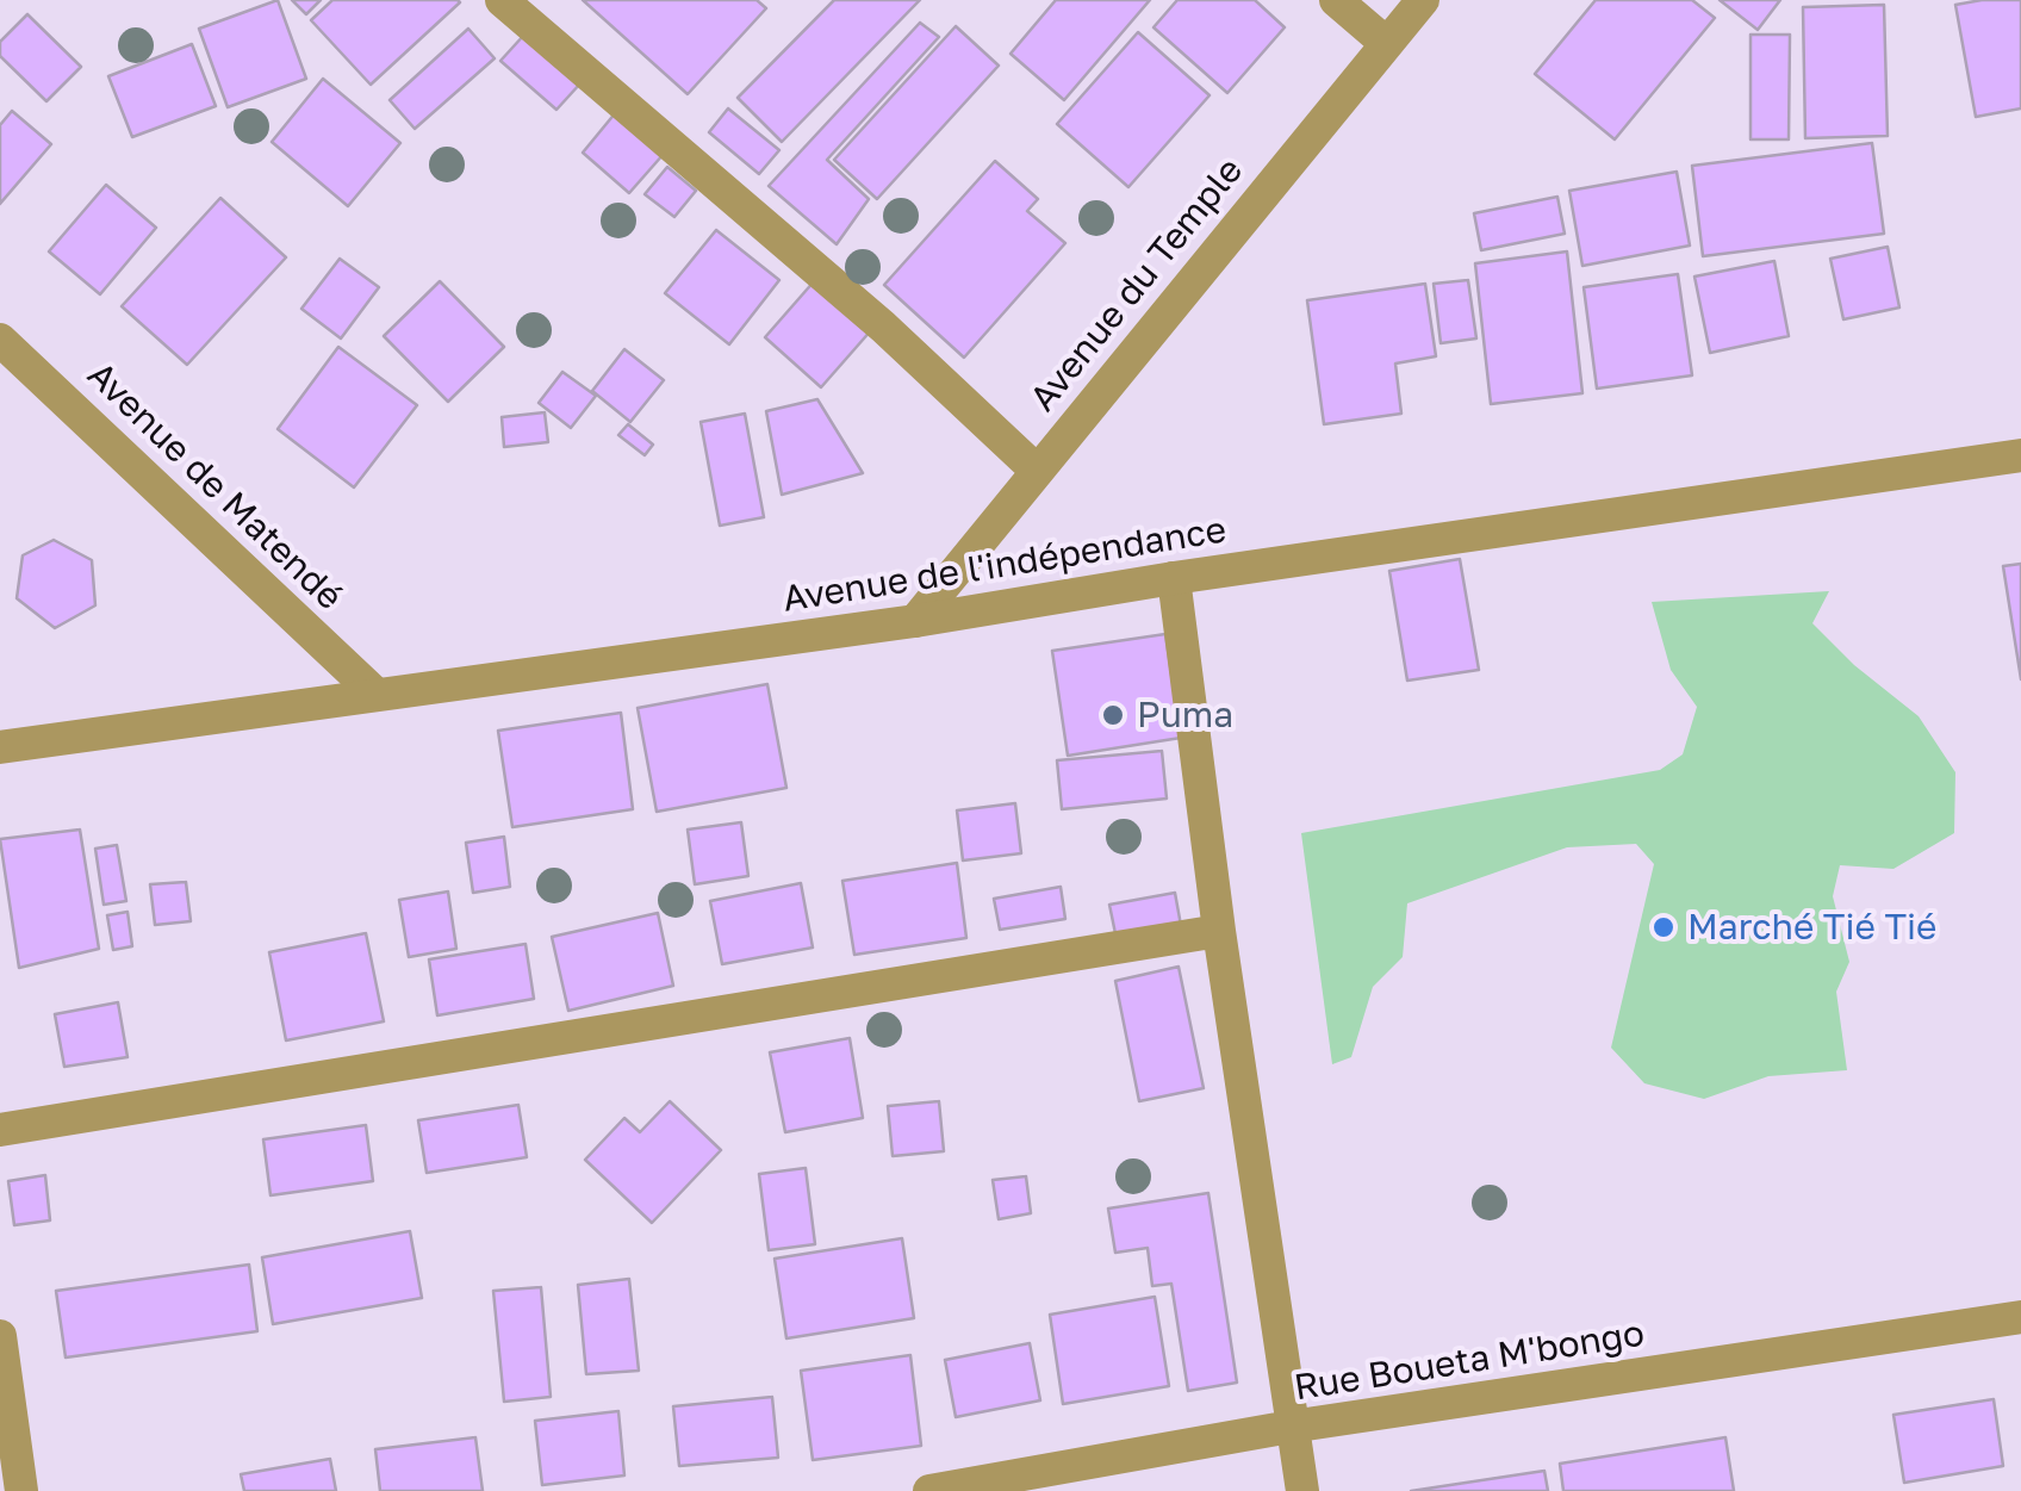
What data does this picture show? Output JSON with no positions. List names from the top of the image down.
{
  "streets": {
    "street": [
      "Avenue du Temple",
      "Avenue de Matendé",
      "Avenue de l'indépendance",
      "Rue Boueta M'bongo"
    ]
  },
  "crossings": [
    ["Avenue du Temple", "Avenue de l'indépendance"],
    ["Avenue de Matendé", "Avenue de l'indépendance"]
  ],
  "places": ["Puma", "Marché Tié Tié"]
}
